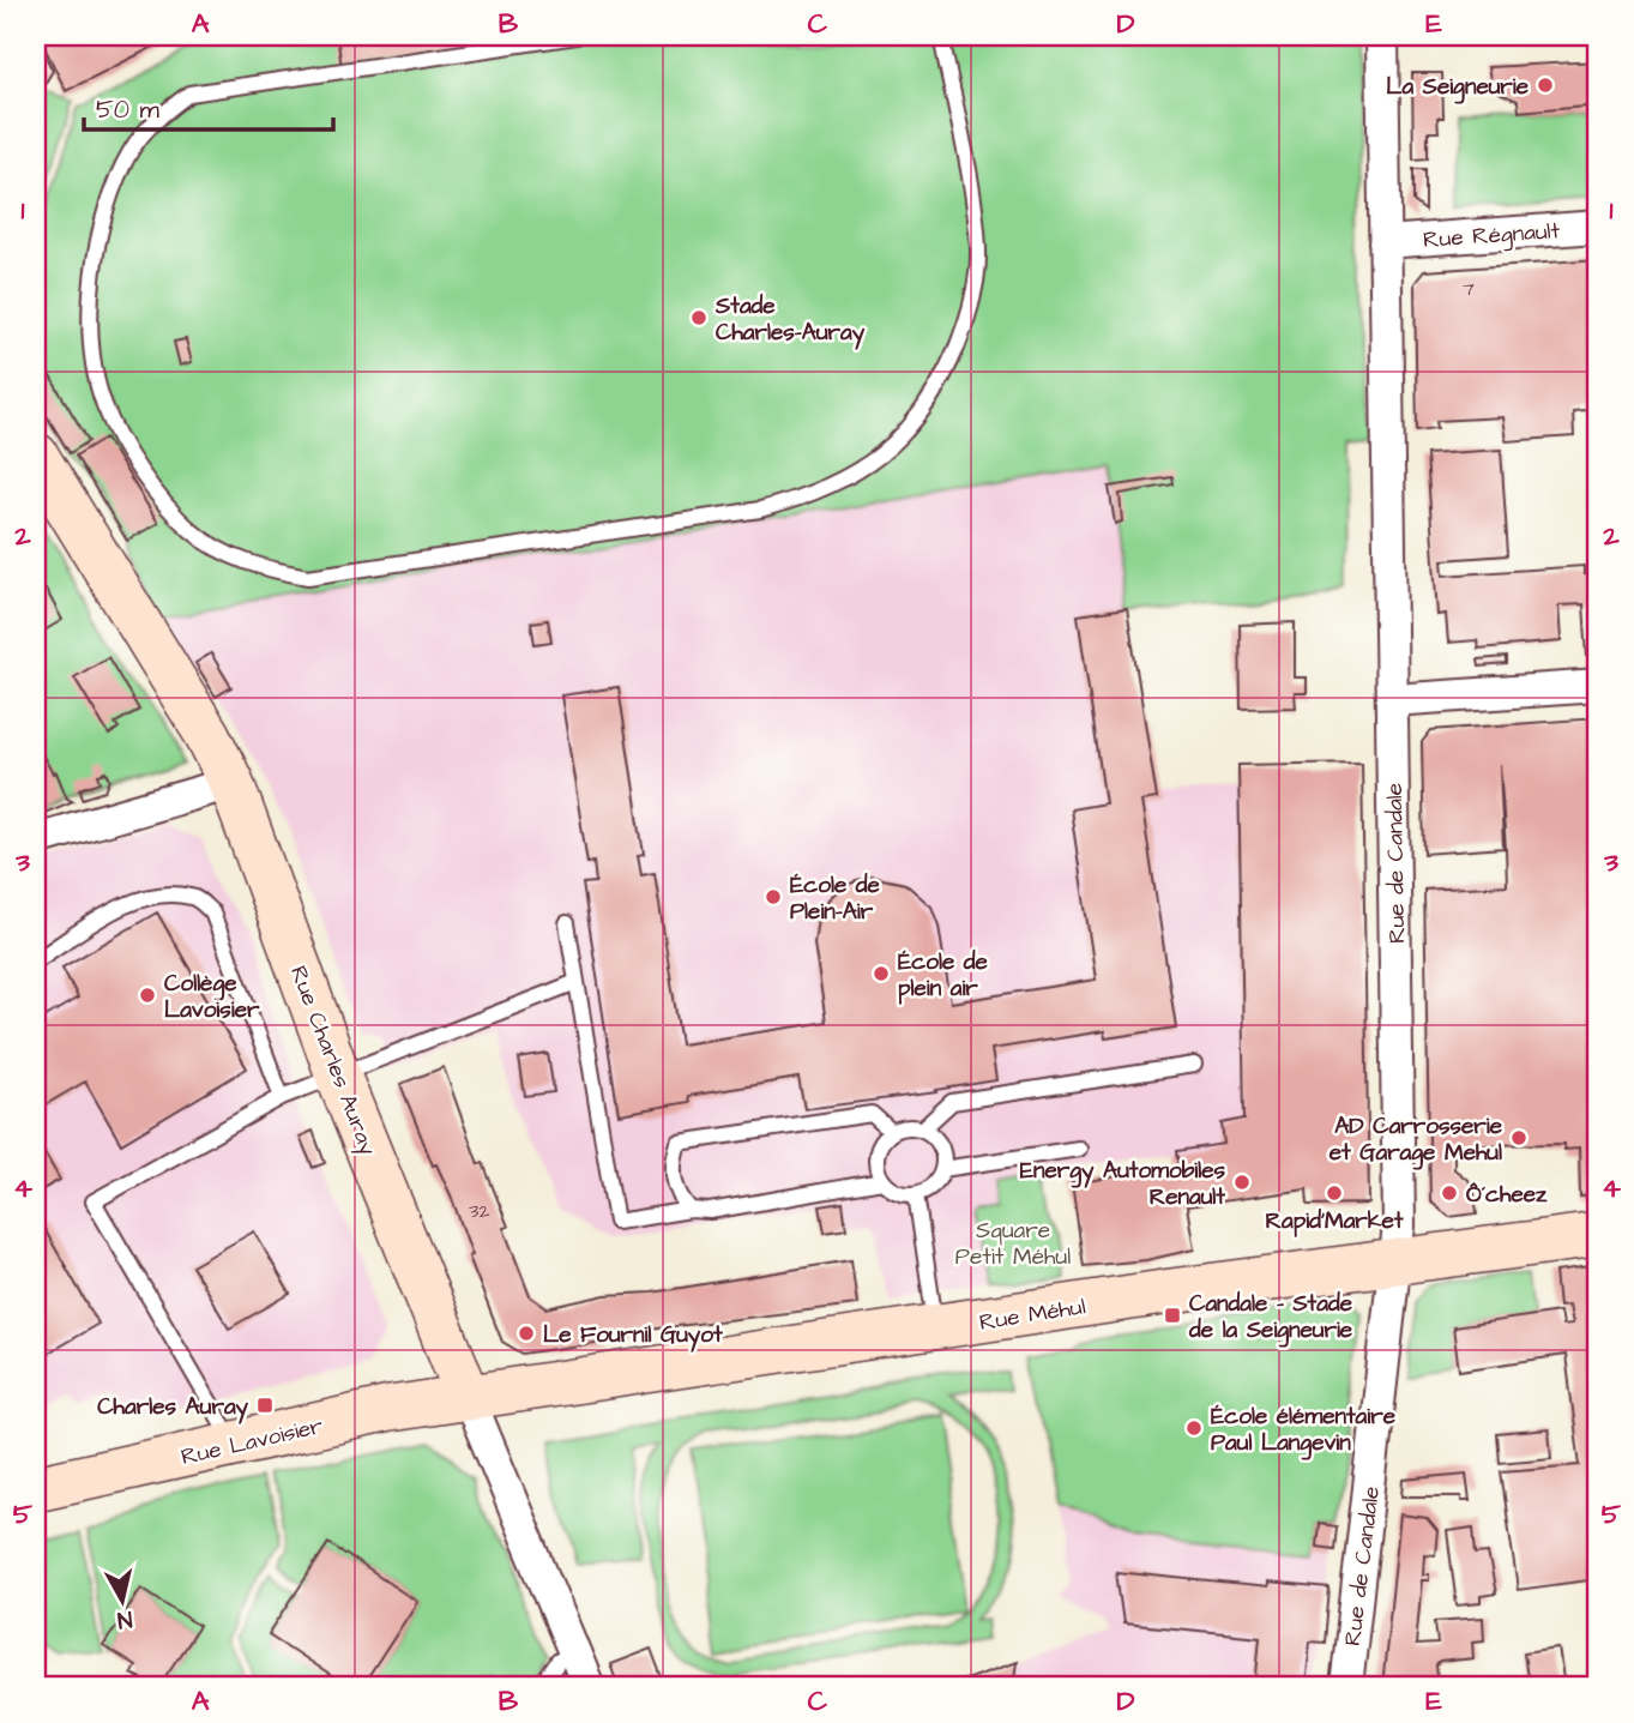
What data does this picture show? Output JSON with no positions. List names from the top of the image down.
{
  "streets": {
    "street": [
      "Rue Régnault",
      "Rue de Candale",
      "Rue Charles Auray",
      "Rue Méhul",
      "Rue Lavoisier"
    ]
  },
  "crossings": [
    ["Rue Régnault", "Rue de Candale"],
    ["Rue de Candale", "Rue Méhul"],
    ["Rue Charles Auray", "Rue Méhul"],
    ["Rue Charles Auray", "Rue Lavoisier"],
    ["Rue Méhul", "Rue Lavoisier"]
  ],
  "parks": ["Square Petit Méhul"],
  "places": {
    "other": [
      "La Seigneurie",
      "Stade Charles-Auray",
      "École de Plein-Air",
      "École de plein air",
      "Collège Lavoisier",
      "AD Carrosserie et Garage Mehul",
      "Energy Automobiles Renault",
      "Rapid'Market",
      "Ô´cheez",
      "Le Fournil Guyot",
      "École élémentaire Paul Langevin"
    ],
    "transit": ["Candale - Stade de la Seigneurie", "Charles Auray"]
  },
  "house_numbers": ["7", "32"],
  "scale_bar": "50 m",
  "north": "bottom",
  "grid": {
    "columns": [
      "A",
      "B",
      "C",
      "D",
      "E"
    ],
    "rows": [
      "1",
      "2",
      "3",
      "4",
      "5"
    ]
  }
}
